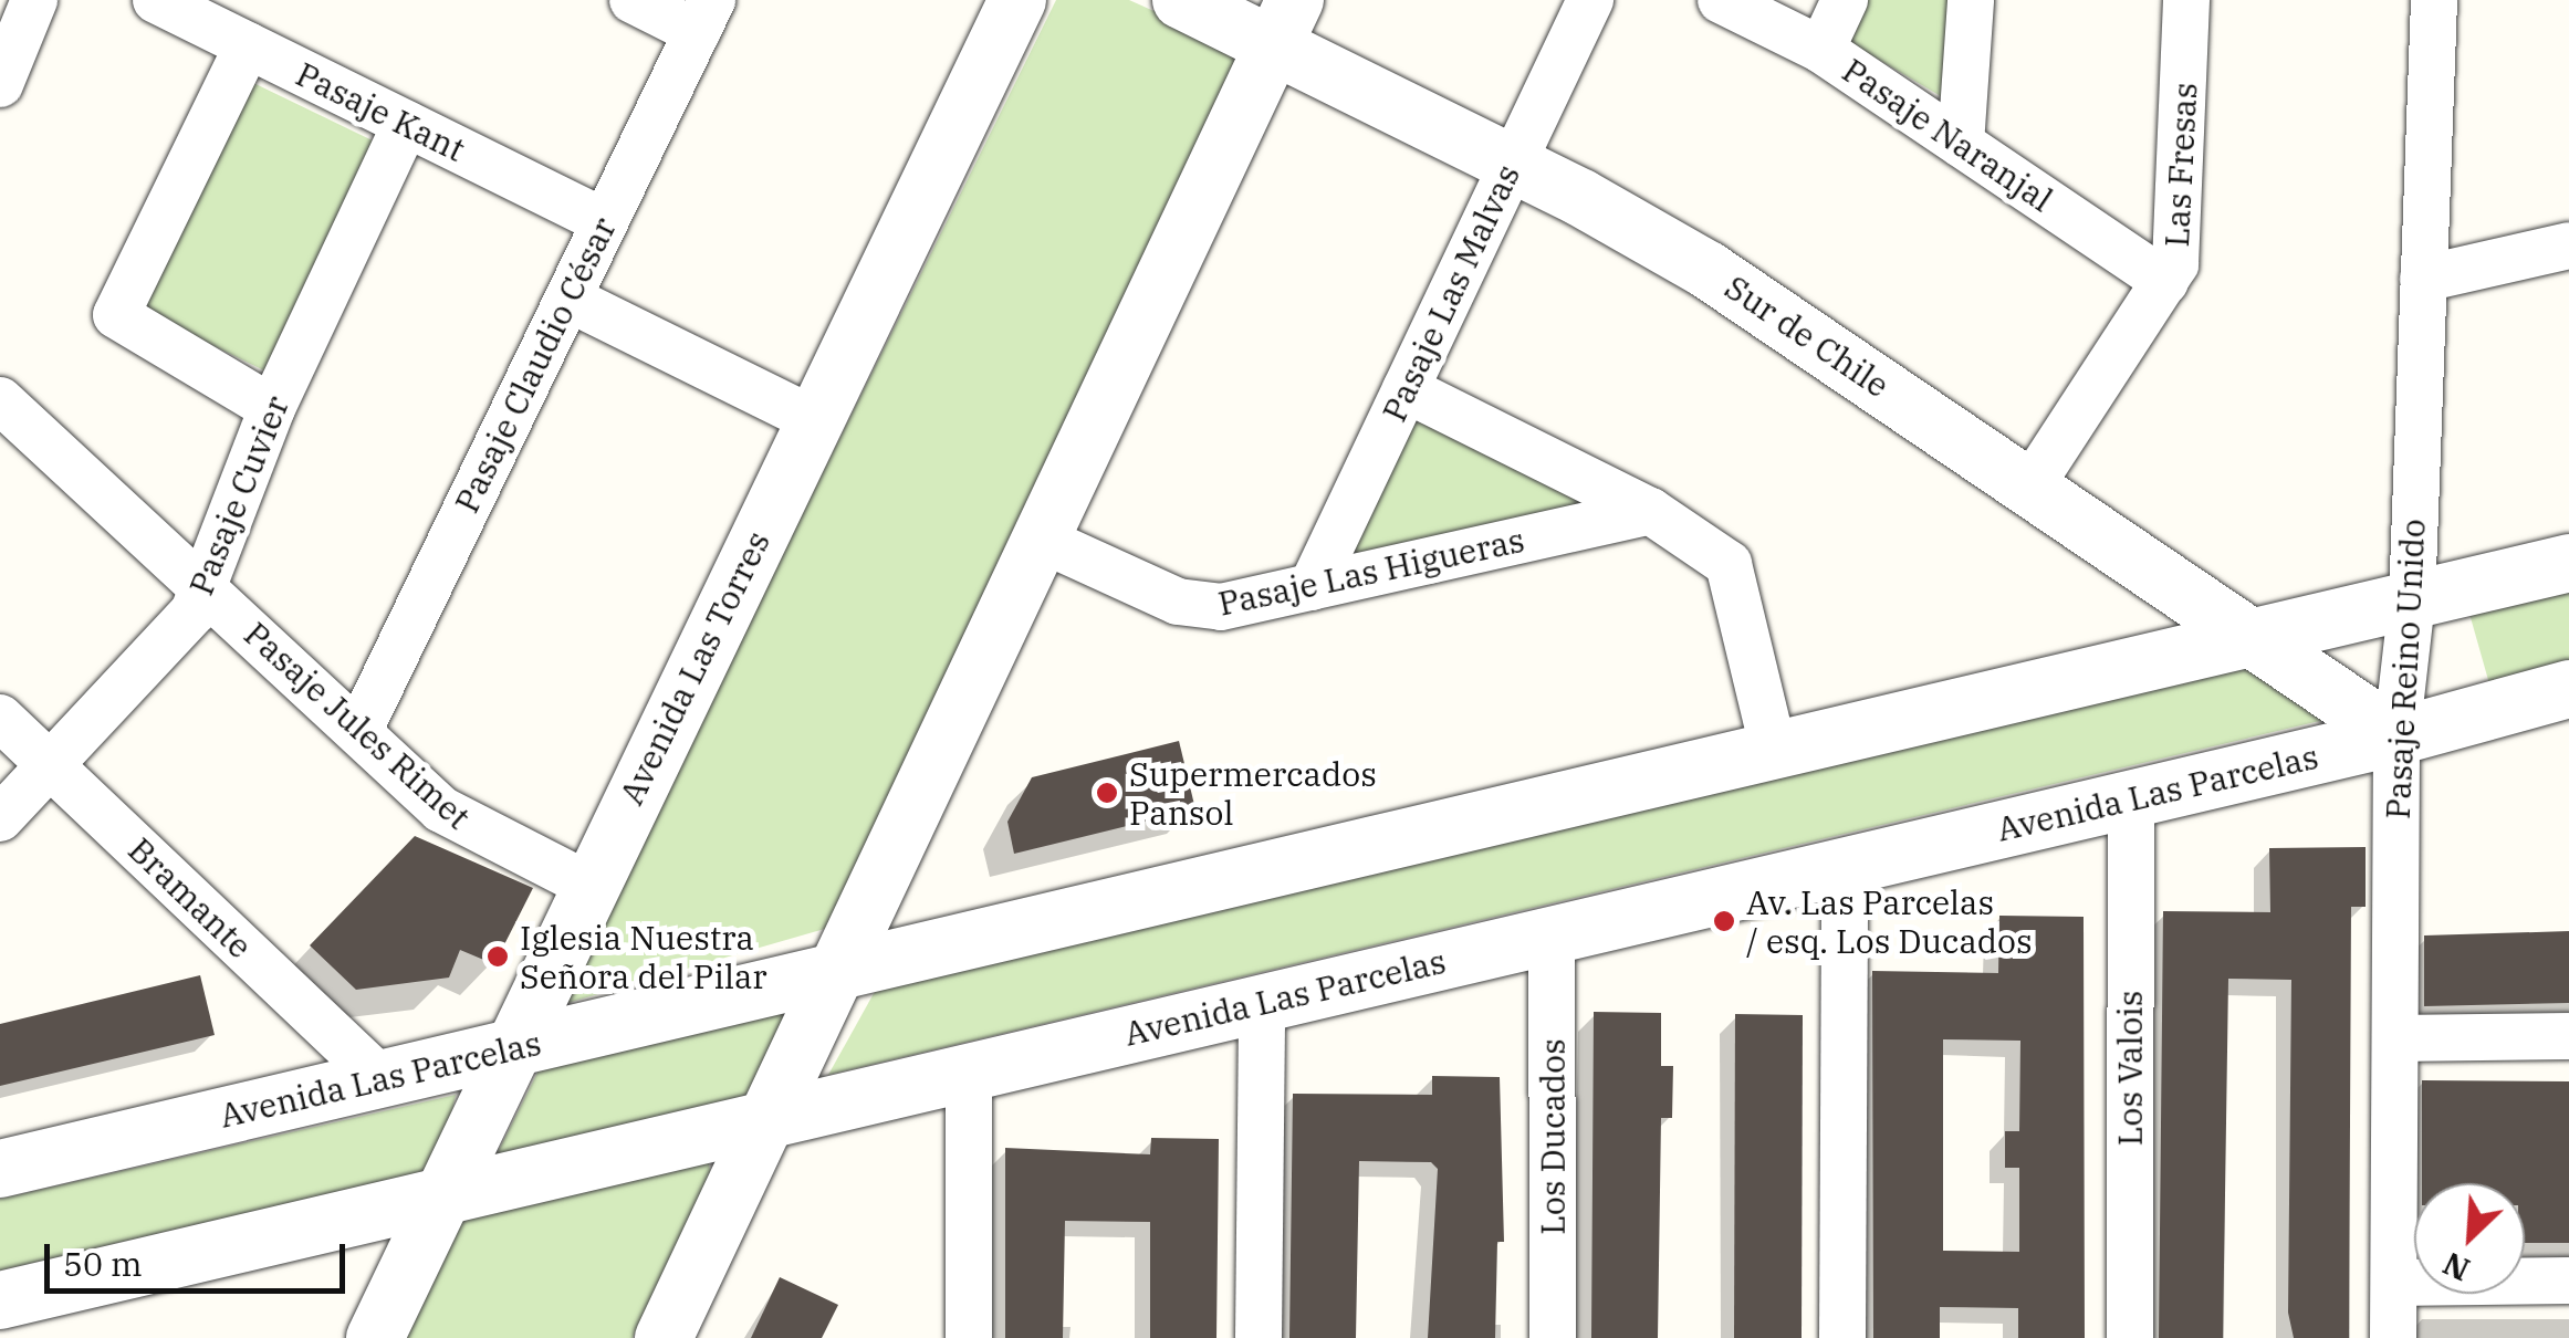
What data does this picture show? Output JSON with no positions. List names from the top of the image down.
{
  "streets": {
    "street": [
      "Pasaje Kant",
      "Pasaje Naranjal",
      "Las Fresas",
      "Pasaje Las Malvas",
      "Sur de Chile",
      "Pasaje Claudio César",
      "Pasaje Cuvier",
      "Pasaje Las Higueras",
      "Avenida Las Torres",
      "Pasaje Reino Unido",
      "Pasaje Jules Rimet",
      "Avenida Las Parcelas",
      "Bramante",
      "Los Valois",
      "Los Ducados"
    ]
  },
  "crossings": [
    ["Pasaje Kant", "Pasaje Claudio César"],
    ["Pasaje Kant", "Pasaje Cuvier"],
    ["Pasaje Naranjal", "Las Fresas"],
    ["Las Fresas", "Sur de Chile"],
    ["Pasaje Las Malvas", "Sur de Chile"],
    ["Pasaje Las Malvas", "Pasaje Las Higueras"],
    ["Sur de Chile", "Pasaje Reino Unido"],
    ["Sur de Chile", "Avenida Las Parcelas"],
    ["Pasaje Claudio César", "Pasaje Jules Rimet"],
    ["Pasaje Cuvier", "Pasaje Jules Rimet"],
    ["Pasaje Cuvier", "Bramante"],
    ["Avenida Las Torres", "Pasaje Jules Rimet"],
    ["Avenida Las Torres", "Avenida Las Parcelas"],
    ["Pasaje Reino Unido", "Avenida Las Parcelas"],
    ["Avenida Las Parcelas", "Bramante"],
    ["Avenida Las Parcelas", "Los Valois"],
    ["Avenida Las Parcelas", "Los Ducados"]
  ],
  "places": ["Supermercados Pansol", "Av. Las Parcelas / esq. Los Ducados", "Iglesia Nuestra Señora del Pilar"],
  "scale_bar": "50 m",
  "north": "bottom left"
}
